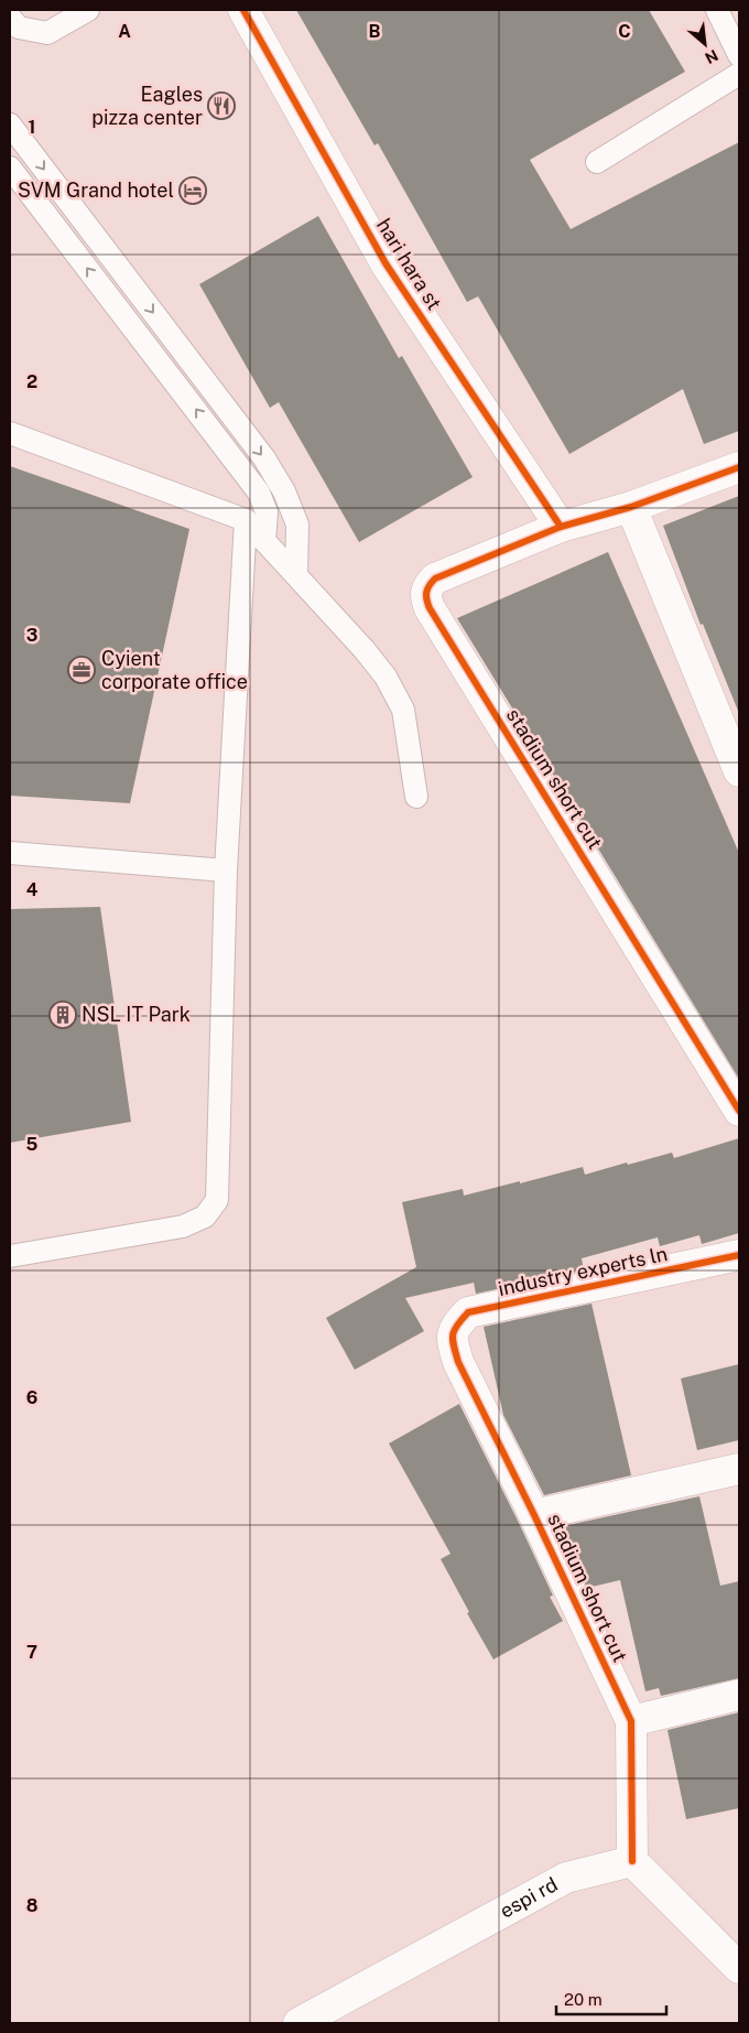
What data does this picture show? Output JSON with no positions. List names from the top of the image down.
{
  "streets": {
    "street": [
      "hari hara st",
      "stadium short cut",
      "industry experts ln",
      "espi rd"
    ]
  },
  "crossings": [
    ["hari hara st", "stadium short cut"],
    ["stadium short cut", "industry experts ln"],
    ["stadium short cut", "espi rd"]
  ],
  "places": {
    "restaurant": ["Eagles pizza center"],
    "hotel": ["SVM Grand hotel"],
    "office": ["Cyient corporate office"],
    "building": ["NSL IT Park"]
  },
  "scale_bar": "20 m",
  "north": "bottom right",
  "grid": {
    "columns": ["A", "B", "C"],
    "rows": [
      "1",
      "2",
      "3",
      "4",
      "5",
      "6",
      "7",
      "8"
    ]
  }
}
